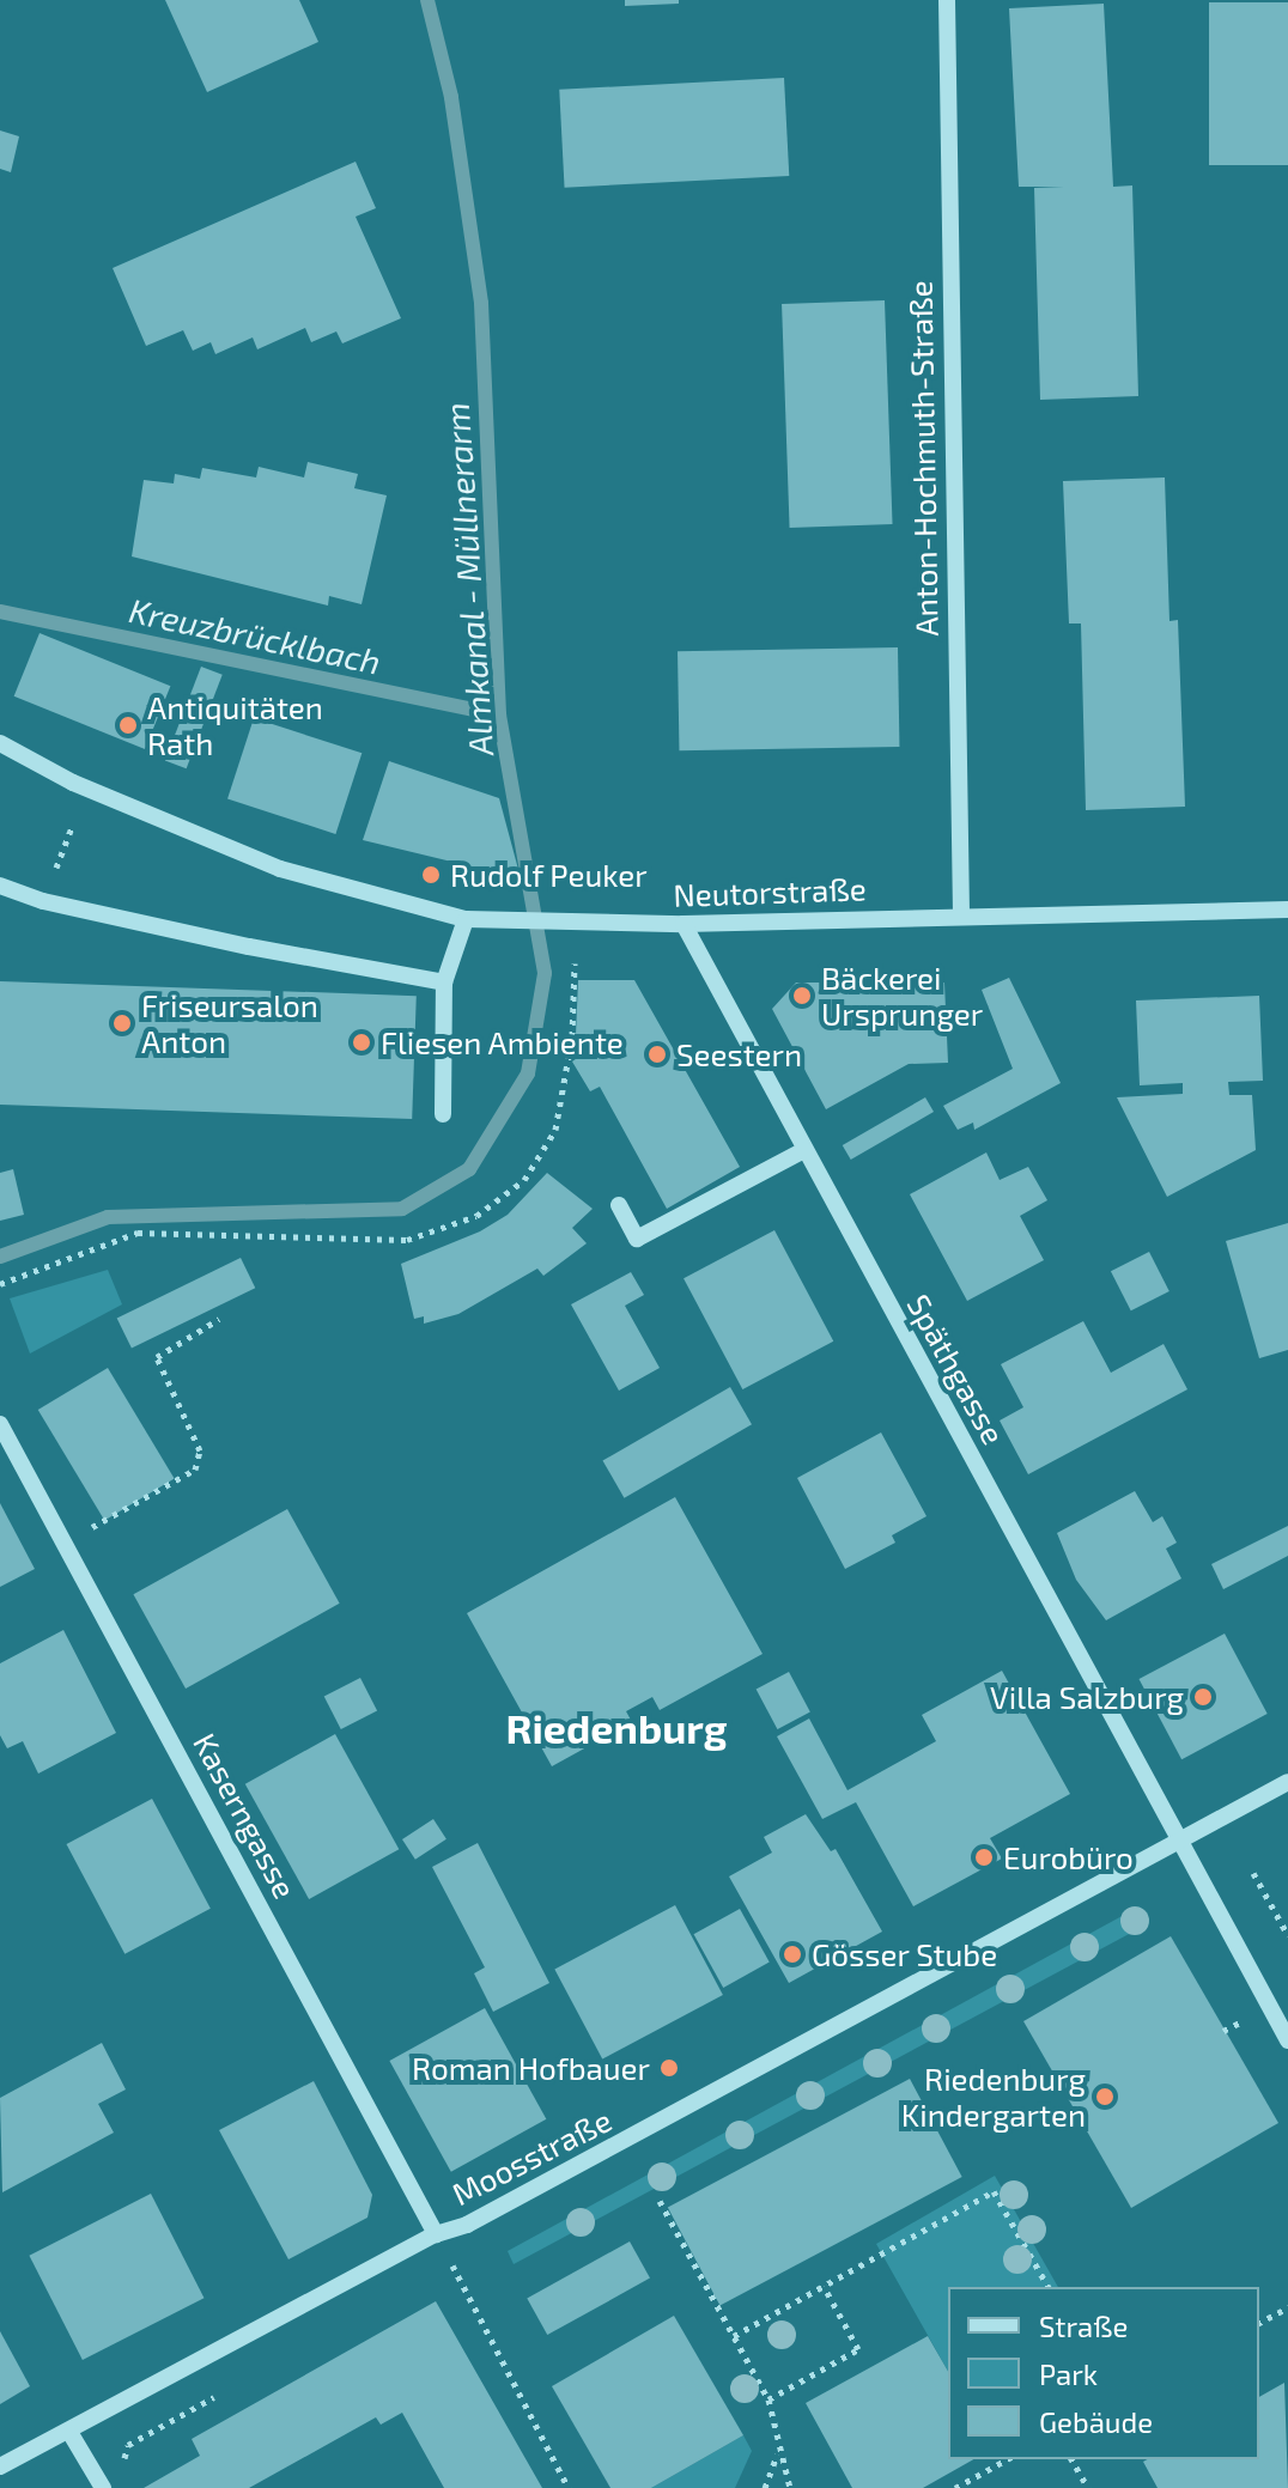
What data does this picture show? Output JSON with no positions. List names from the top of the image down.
{
  "streets": {
    "street": [
      "Anton-Hochmuth-Straße",
      "Neutorstraße",
      "Späthgasse",
      "Kaserngasse",
      "Moosstraße"
    ]
  },
  "crossings": [
    ["Anton-Hochmuth-Straße", "Neutorstraße"],
    ["Neutorstraße", "Späthgasse"],
    ["Späthgasse", "Moosstraße"],
    ["Kaserngasse", "Moosstraße"]
  ],
  "districts": ["Riedenburg"],
  "water": ["Almkanal - Müllnerarm", "Kreuzbrücklbach"],
  "places": [
    "Antiquitäten Rath",
    "Rudolf Peuker",
    "Bäckerei Ursprunger",
    "Friseursalon Anton",
    "Fliesen Ambiente",
    "Seestern",
    "Villa Salzburg",
    "Eurobüro",
    "Gösser Stube",
    "Roman Hofbauer",
    "Riedenburg Kindergarten"
  ],
  "legend": ["Straße", "Park", "Gebäude"]
}
